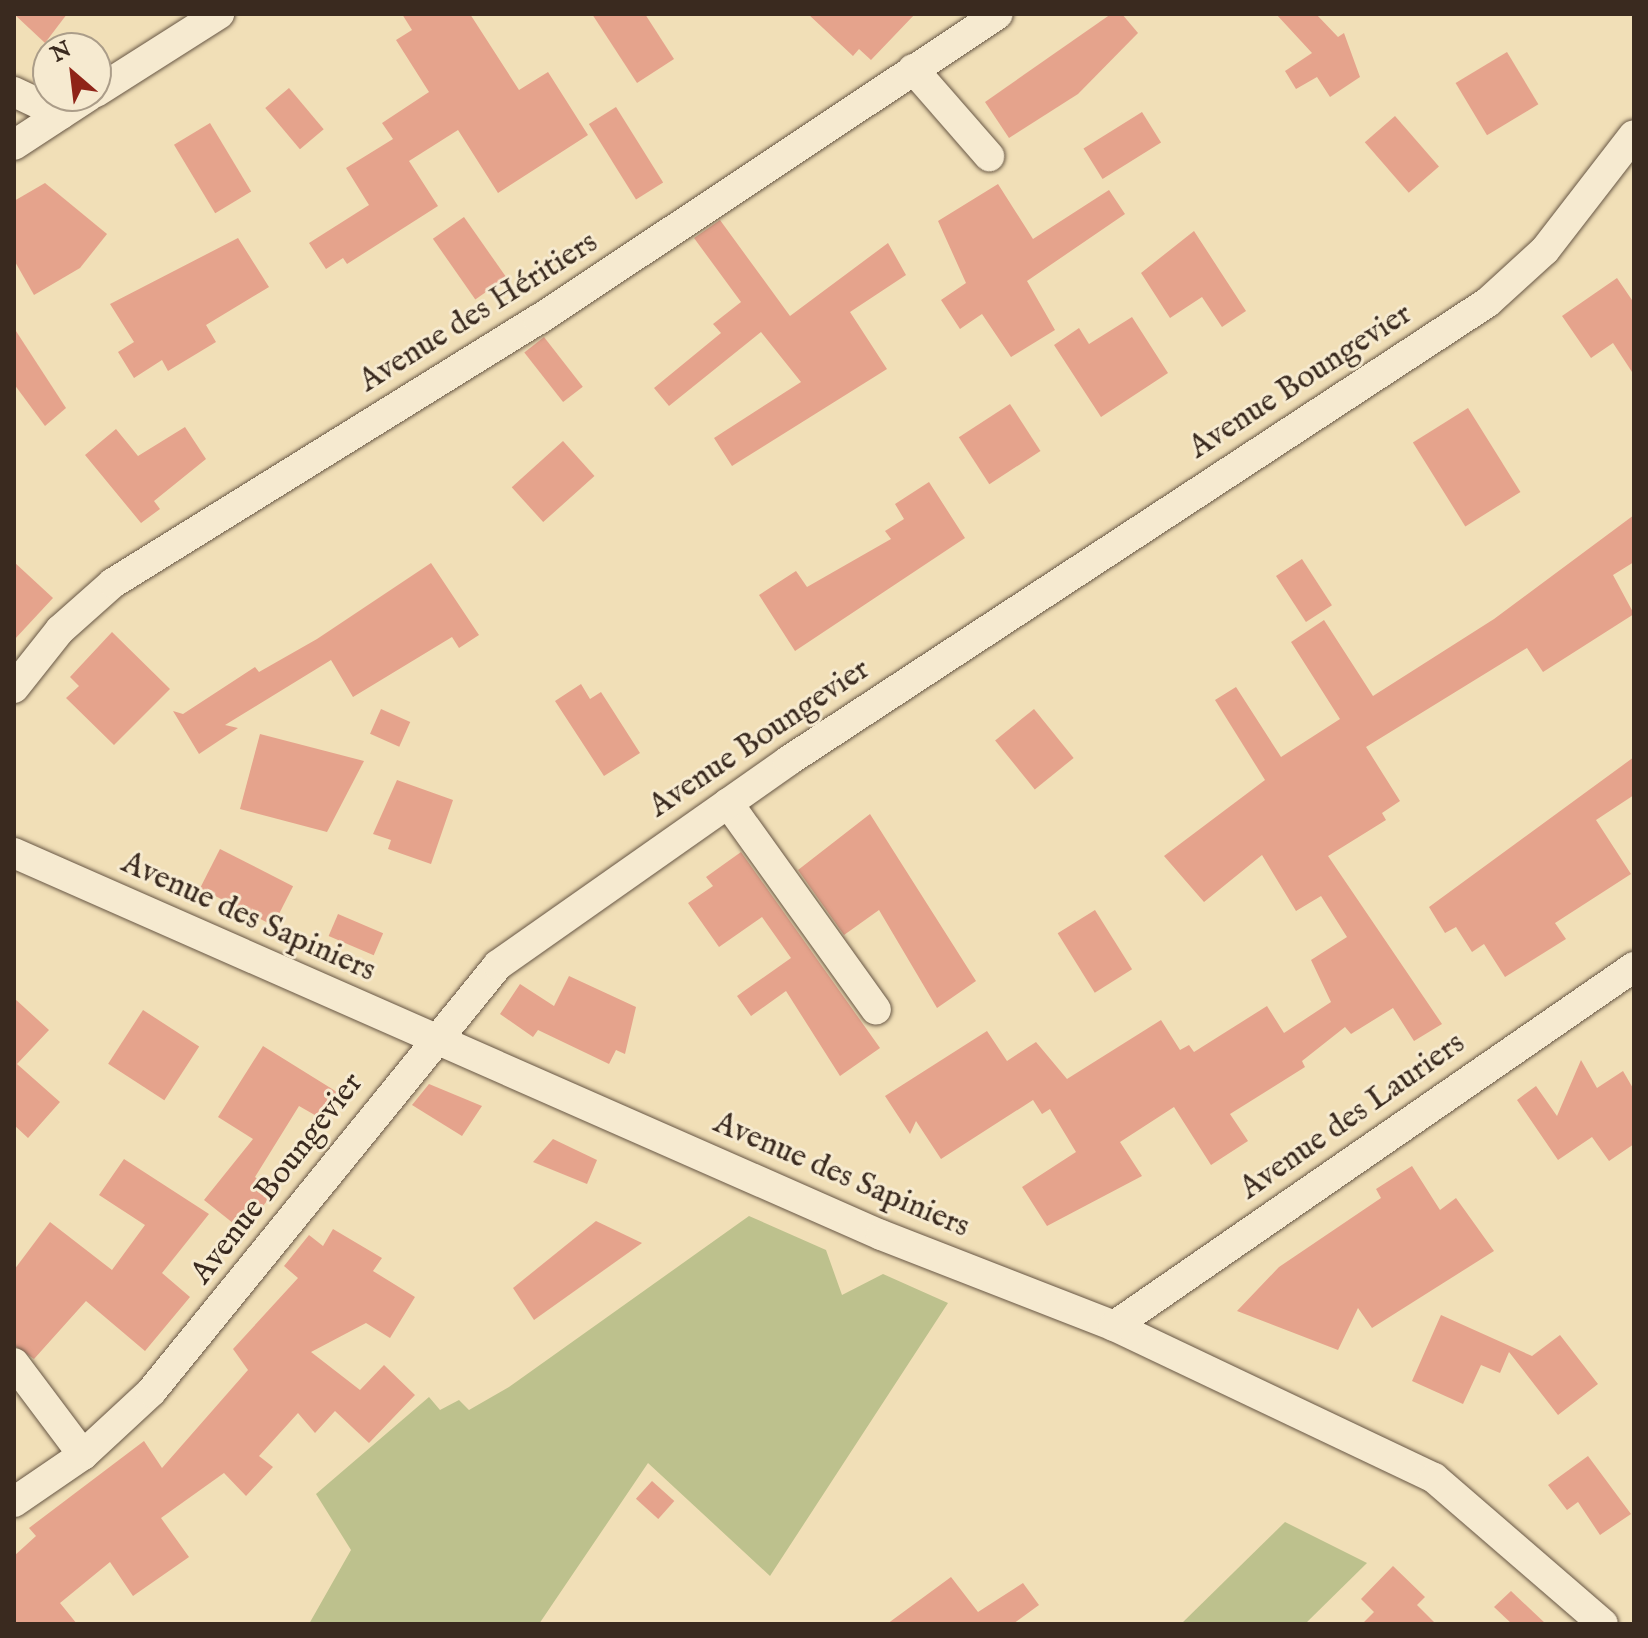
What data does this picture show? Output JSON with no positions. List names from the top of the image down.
{
  "streets": {
    "street": [
      "Avenue des Héritiers",
      "Avenue Boungevier",
      "Avenue des Sapiniers",
      "Avenue des Lauriers"
    ]
  },
  "crossings": [
    ["Avenue Boungevier", "Avenue des Sapiniers"],
    ["Avenue des Sapiniers", "Avenue des Lauriers"]
  ],
  "north": "top left"
}
